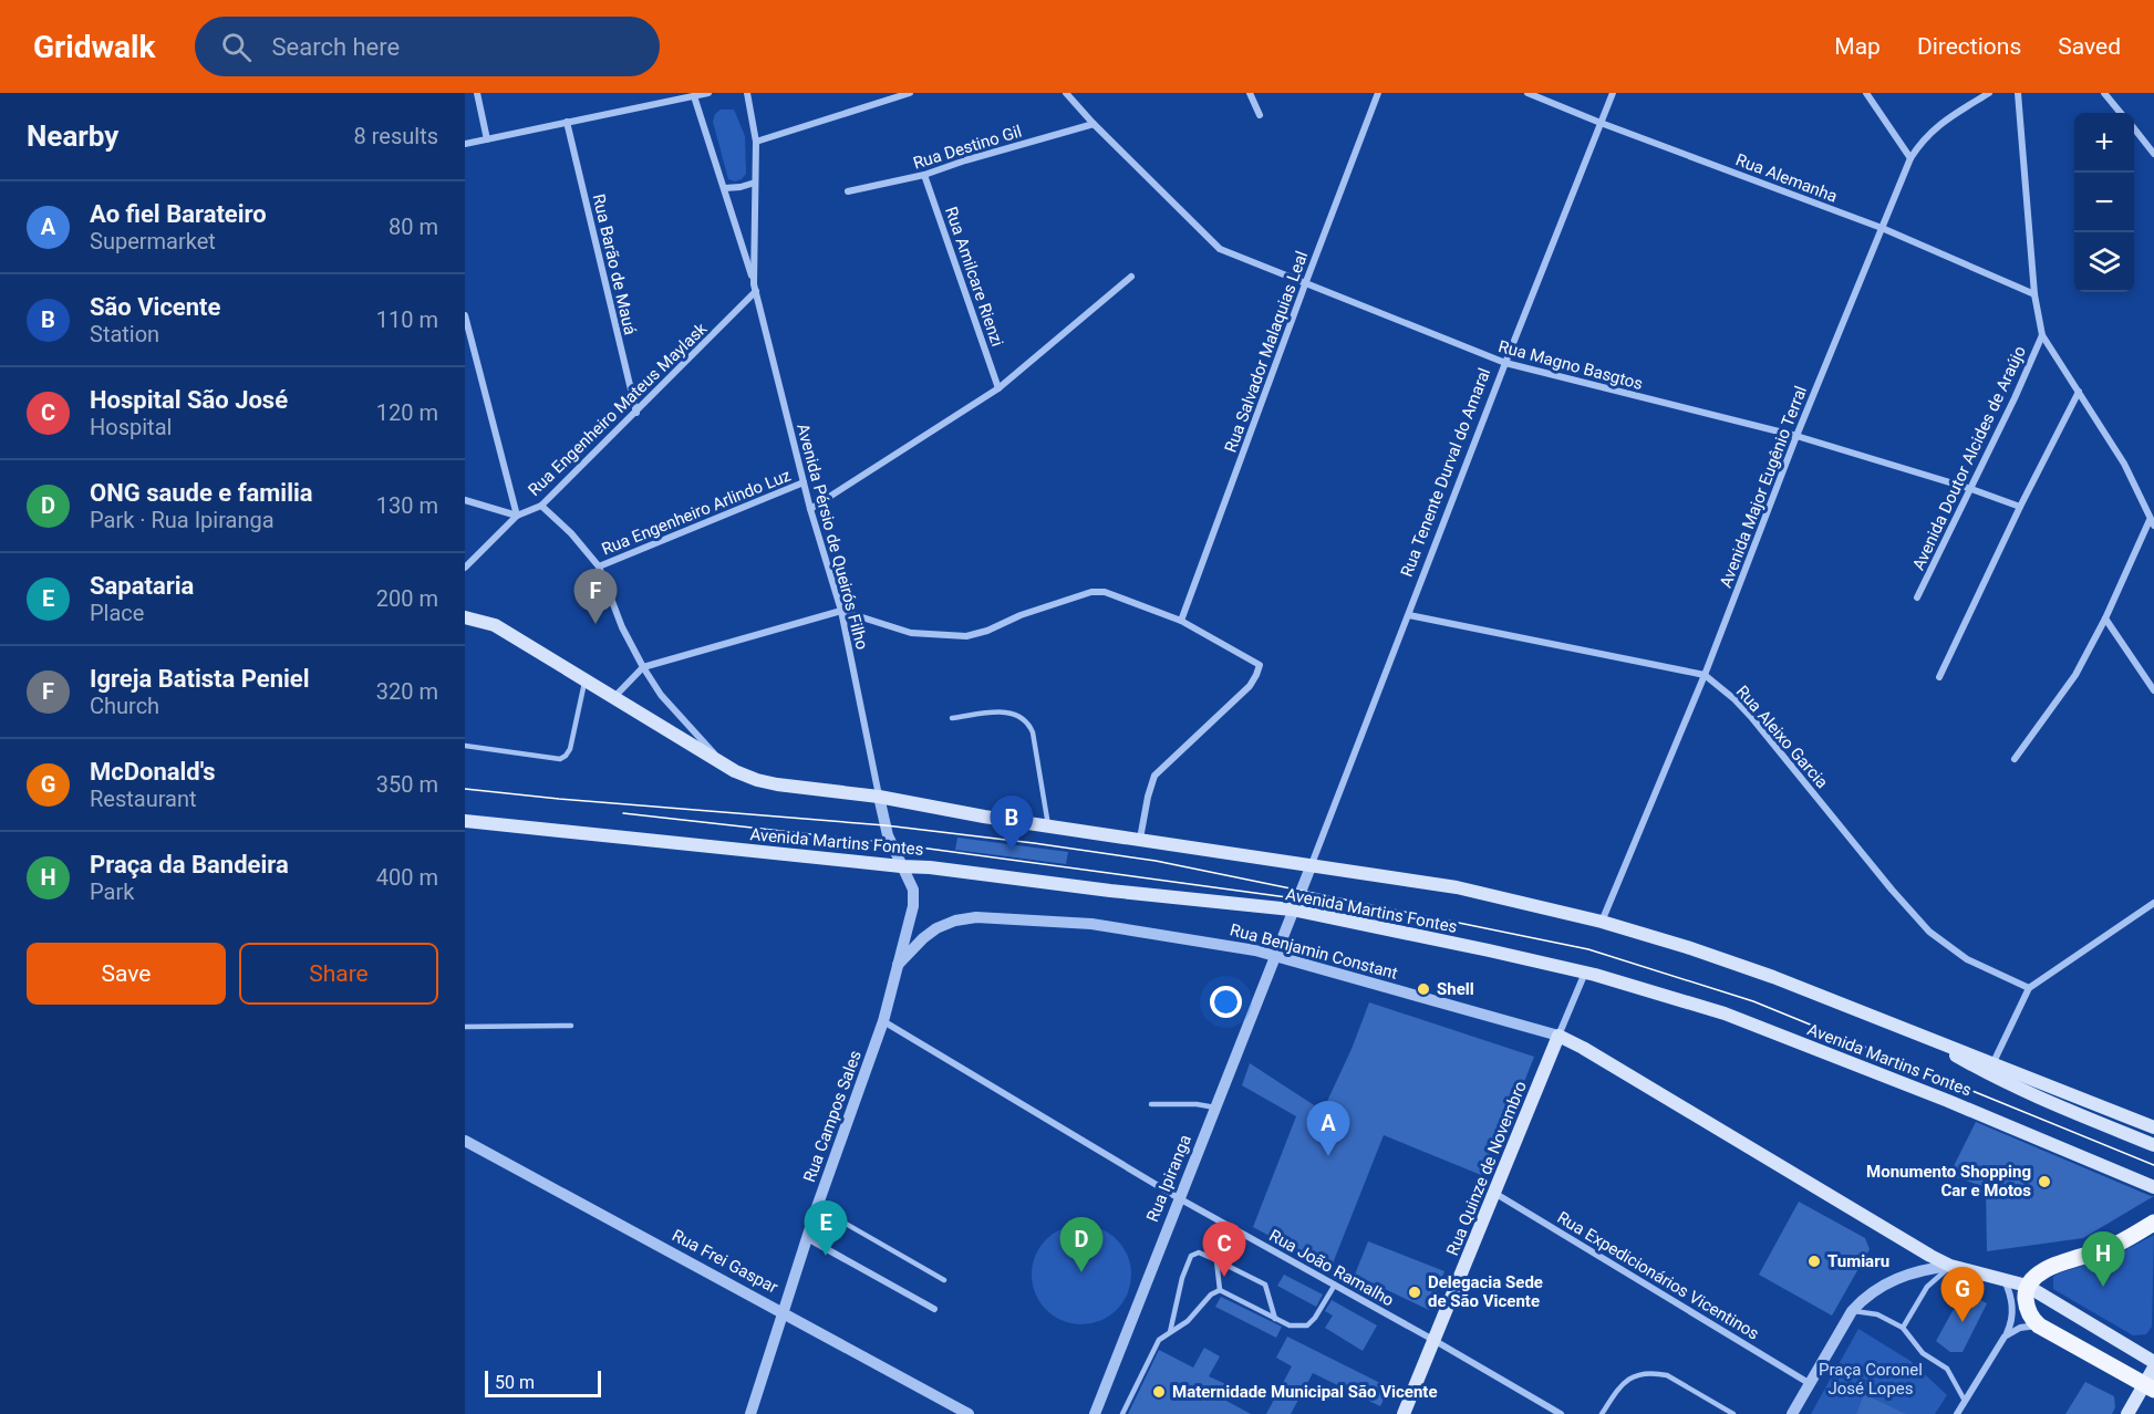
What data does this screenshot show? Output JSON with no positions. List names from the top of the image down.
{
  "streets": {
    "main road": ["Avenida Martins Fontes", "Rua Benjamin Constant", "Rua Quinze de Novembro"],
    "street": [
      "Rua Destino Gil",
      "Rua Alemanha",
      "Rua Barão de Mauá",
      "Rua Amilcare Rienzi",
      "Rua Salvador Malaquias Leal",
      "Rua Magno Basgtos",
      "Rua Engenheiro Mateus Maylask",
      "Avenida Doutor Alcides de Araújo",
      "Rua Tenente Durval do Amaral",
      "Avenida Major Eugênio Terral",
      "Rua Engenheiro Arlindo Luz",
      "Avenida Pérsio de Queirós Filho",
      "Rua Aleixo Garcia",
      "Rua Campos Sales",
      "Rua Ipiranga",
      "Rua Frei Gaspar",
      "Rua João Ramalho",
      "Rua Expedicionários Vicentinos"
    ]
  },
  "crossings": [
    ["Rua Destino Gil", "Rua Amilcare Rienzi"],
    ["Rua Destino Gil", "Rua Magno Basgtos"],
    ["Rua Alemanha", "Avenida Doutor Alcides de Araújo"],
    ["Rua Alemanha", "Rua Tenente Durval do Amaral"],
    ["Rua Alemanha", "Avenida Major Eugênio Terral"],
    ["Rua Barão de Mauá", "Rua Engenheiro Mateus Maylask"],
    ["Rua Salvador Malaquias Leal", "Rua Magno Basgtos"],
    ["Rua Magno Basgtos", "Avenida Doutor Alcides de Araújo"],
    ["Rua Magno Basgtos", "Rua Tenente Durval do Amaral"],
    ["Rua Magno Basgtos", "Avenida Major Eugênio Terral"],
    ["Rua Engenheiro Mateus Maylask", "Avenida Pérsio de Queirós Filho"],
    ["Rua Tenente Durval do Amaral", "Rua Aleixo Garcia"],
    ["Rua Tenente Durval do Amaral", "Avenida Martins Fontes"],
    ["Avenida Major Eugênio Terral", "Rua Aleixo Garcia"],
    ["Avenida Major Eugênio Terral", "Avenida Martins Fontes"],
    ["Rua Engenheiro Arlindo Luz", "Avenida Pérsio de Queirós Filho"],
    ["Avenida Pérsio de Queirós Filho", "Avenida Martins Fontes"],
    ["Avenida Pérsio de Queirós Filho", "Rua Campos Sales"],
    ["Avenida Martins Fontes", "Rua Campos Sales"],
    ["Avenida Martins Fontes", "Rua Quinze de Novembro"],
    ["Rua Benjamin Constant", "Rua Campos Sales"],
    ["Rua Benjamin Constant", "Rua Quinze de Novembro"],
    ["Rua Benjamin Constant", "Rua Ipiranga"],
    ["Rua Campos Sales", "Rua Frei Gaspar"],
    ["Rua Campos Sales", "Rua João Ramalho"],
    ["Rua Quinze de Novembro", "Rua João Ramalho"],
    ["Rua Quinze de Novembro", "Rua Expedicionários Vicentinos"],
    ["Rua Ipiranga", "Rua João Ramalho"]
  ],
  "parks": ["Praça Coronel José Lopes"],
  "places": [
    "Shell",
    "Monumento Shopping Car e Motos",
    "Tumiaru",
    "Delegacia Sede de São Vicente",
    "Maternidade Municipal São Vicente"
  ],
  "scale_bar": "50 m",
  "page": {
    "header": "Gridwalk",
    "search": "Search here",
    "nav": ["Map", "Directions", "Saved"],
    "heading": ["Nearby", "8 results"],
    "map_buttons": ["+", "−"],
    "list": [
      {
        "mark": "A",
        "name": "Ao fiel Barateiro",
        "note": "Supermarket",
        "value": "80 m"
      },
      {
        "mark": "B",
        "name": "São Vicente",
        "note": "Station",
        "value": "110 m"
      },
      {
        "mark": "C",
        "name": "Hospital São José",
        "note": "Hospital",
        "value": "120 m"
      },
      {
        "mark": "D",
        "name": "ONG saude e familia",
        "note": "Park · Rua Ipiranga",
        "value": "130 m"
      },
      {
        "mark": "E",
        "name": "Sapataria",
        "note": "Place",
        "value": "200 m"
      },
      {
        "mark": "F",
        "name": "Igreja Batista Peniel",
        "note": "Church",
        "value": "320 m"
      },
      {
        "mark": "G",
        "name": "McDonald's",
        "note": "Restaurant",
        "value": "350 m"
      },
      {
        "mark": "H",
        "name": "Praça da Bandeira",
        "note": "Park",
        "value": "400 m"
      }
    ],
    "pins": [
      "F",
      "B",
      "A",
      "E",
      "D",
      "C",
      "H",
      "G"
    ],
    "buttons": ["Save", "Share"],
    "scale": "50 m"
  }
}
